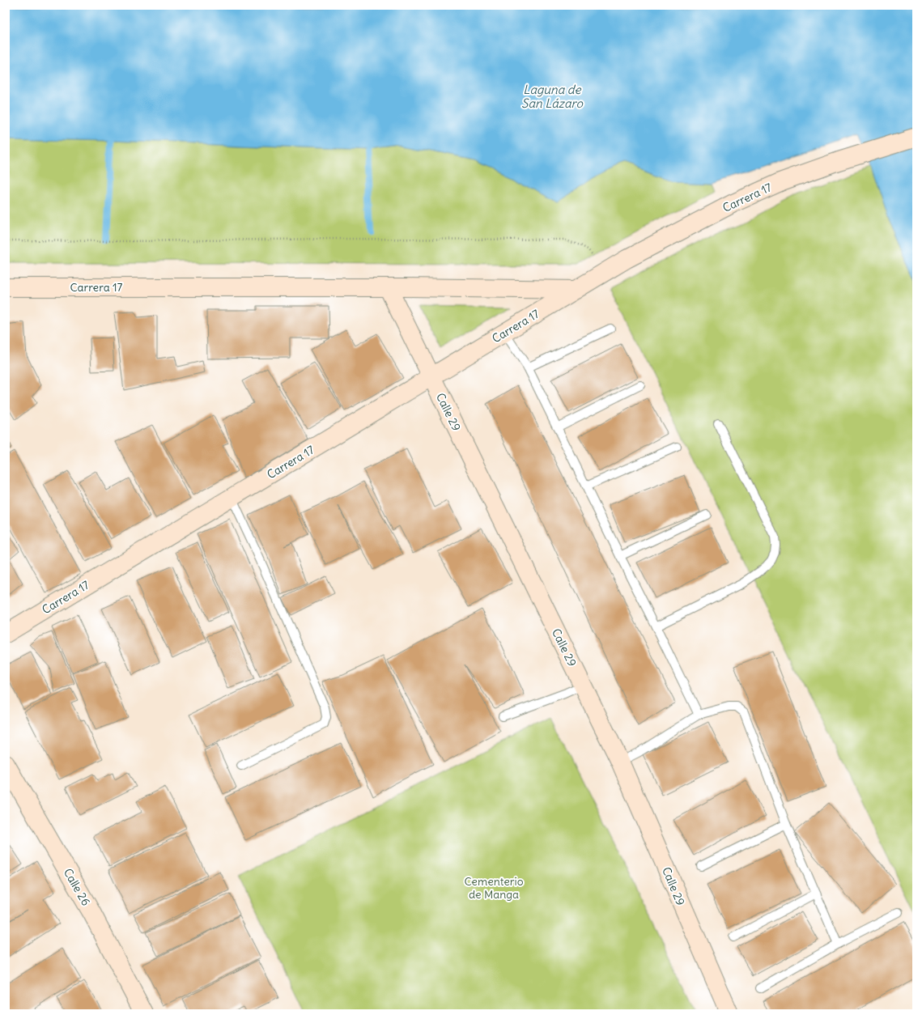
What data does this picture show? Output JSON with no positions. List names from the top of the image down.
{
  "streets": {
    "main road": ["Carrera 17", "Calle 29", "Calle 26"]
  },
  "crossings": [
    ["Carrera 17", "Calle 29"]
  ],
  "water": ["Laguna de San Lázaro"],
  "parks": ["Cementerio de Manga"]
}
